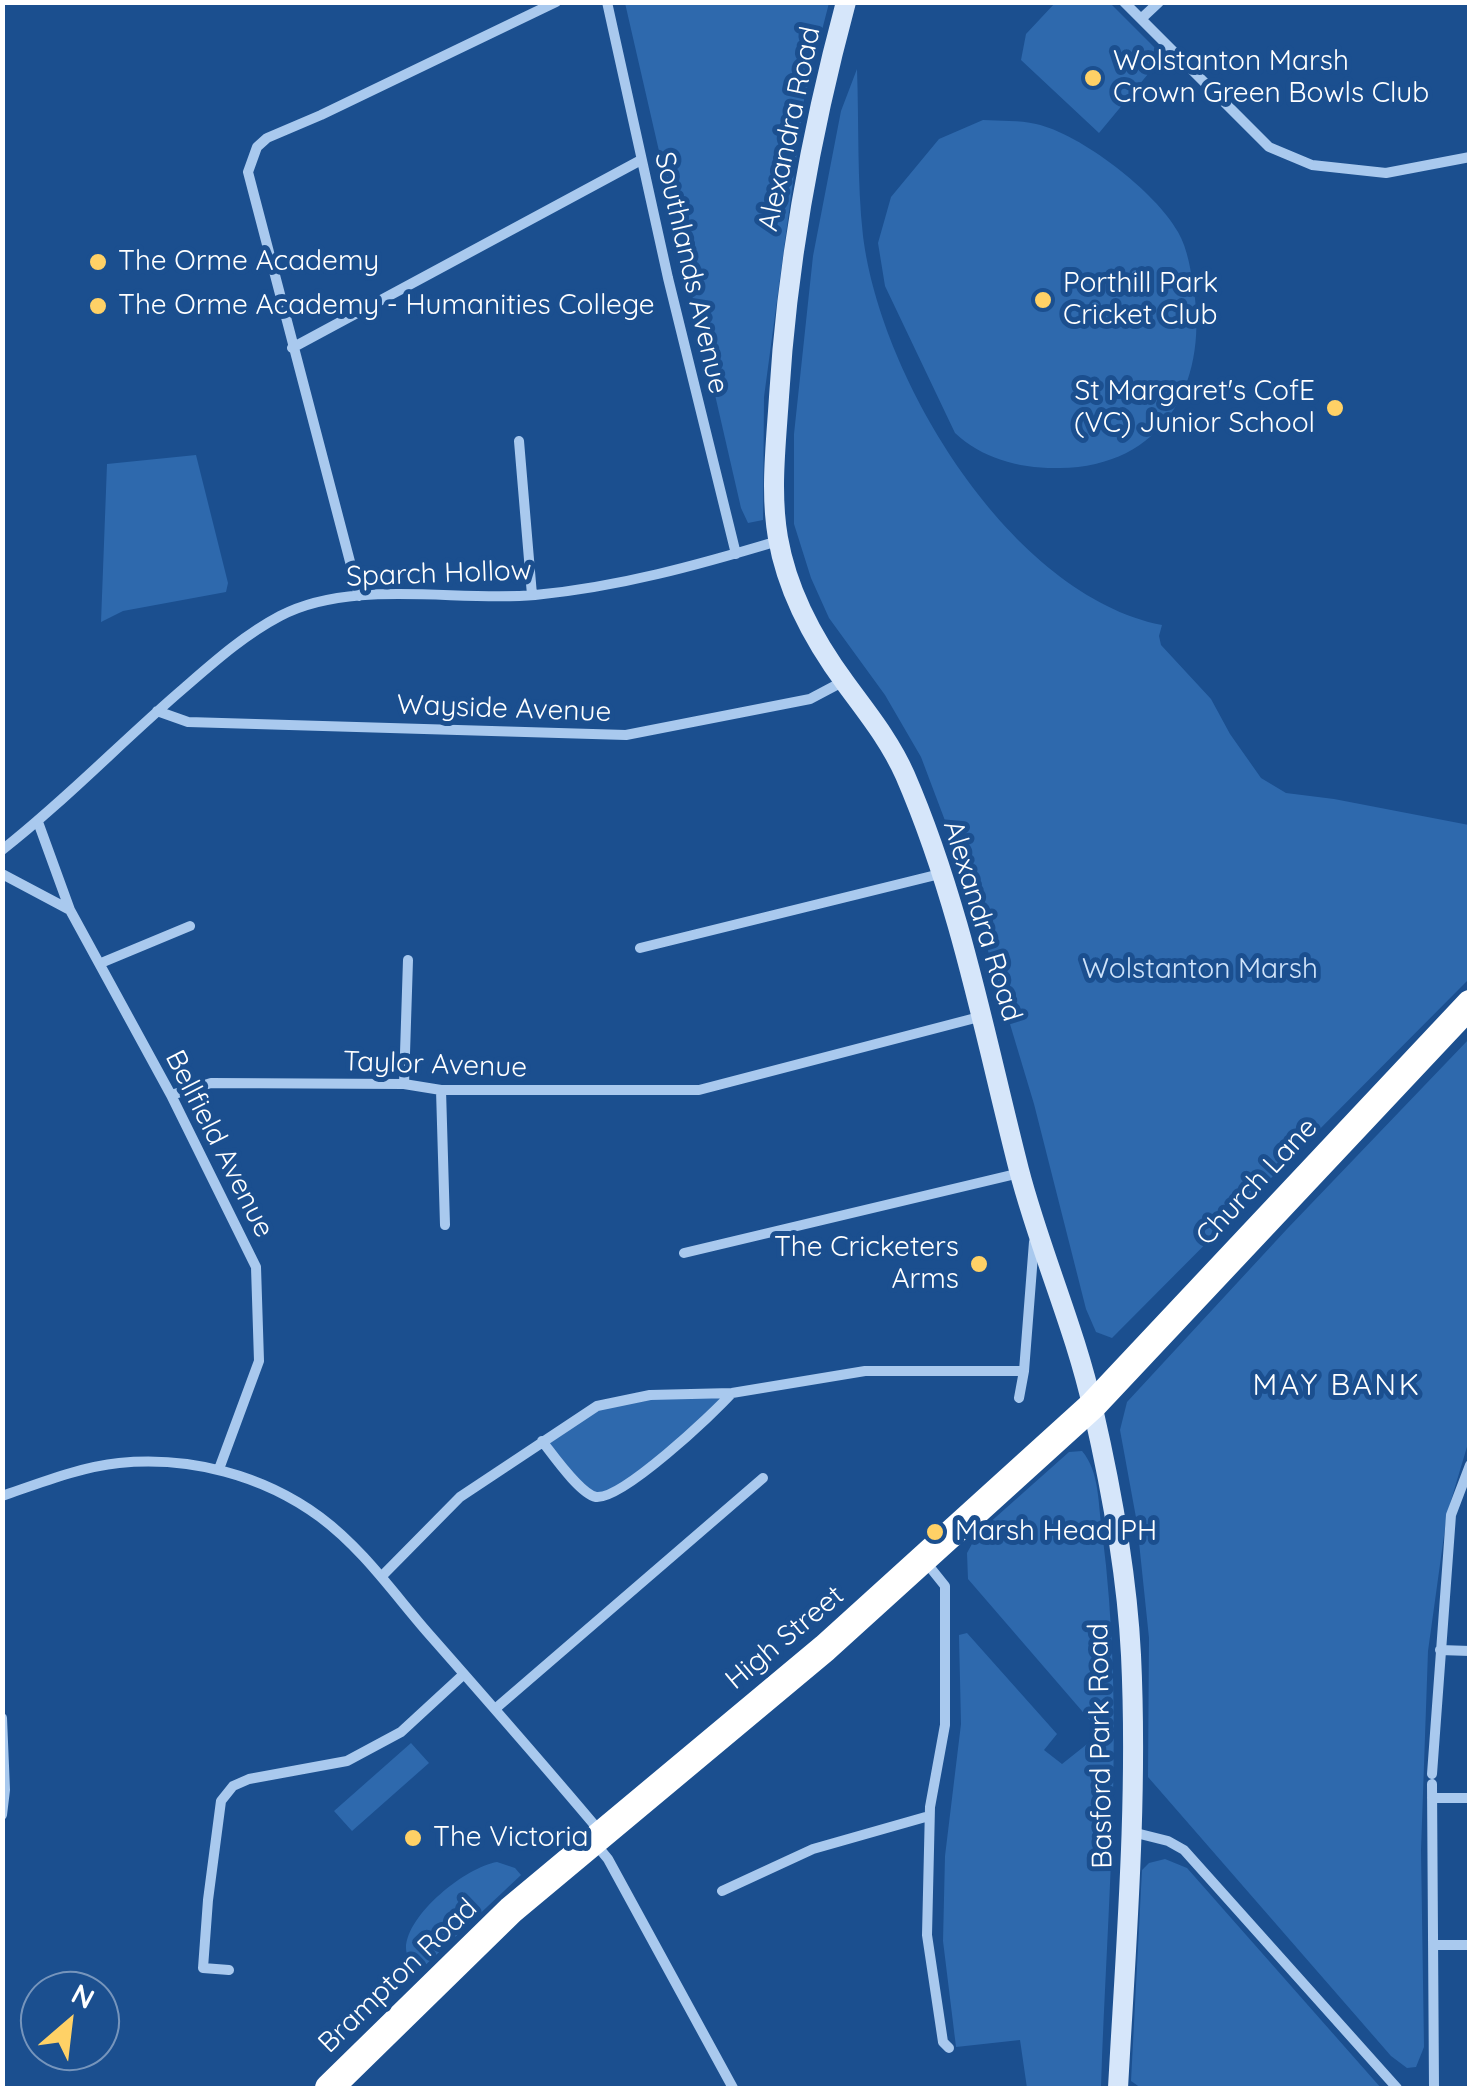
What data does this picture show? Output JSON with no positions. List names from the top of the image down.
{
  "streets": {
    "highway": ["Church Lane", "High Street", "Brampton Road"],
    "main road": ["Alexandra Road", "Basford Park Road"],
    "street": [
      "Southlands Avenue",
      "Sparch Hollow",
      "Wayside Avenue",
      "Taylor Avenue",
      "Bellfield Avenue"
    ]
  },
  "crossings": [
    ["Alexandra Road", "Sparch Hollow"],
    ["Alexandra Road", "Wayside Avenue"],
    ["Alexandra Road", "Taylor Avenue"],
    ["Alexandra Road", "Church Lane"],
    ["Alexandra Road", "High Street"],
    ["Alexandra Road", "Basford Park Road"],
    ["Southlands Avenue", "Sparch Hollow"],
    ["Sparch Hollow", "Wayside Avenue"],
    ["Sparch Hollow", "Bellfield Avenue"],
    ["Taylor Avenue", "Bellfield Avenue"],
    ["Church Lane", "High Street"],
    ["Church Lane", "Basford Park Road"],
    ["High Street", "Basford Park Road"],
    ["High Street", "Brampton Road"]
  ],
  "districts": ["MAY BANK"],
  "parks": ["Wolstanton Marsh"],
  "places": [
    "Wolstanton Marsh Crown Green Bowls Club",
    "The Orme Academy",
    "Porthill Park Cricket Club",
    "The Orme Academy - Humanities College",
    "St Margaret's CofE (VC) Junior School",
    "The Cricketers Arms",
    "Marsh Head PH",
    "The Victoria"
  ],
  "north": "top right"
}
